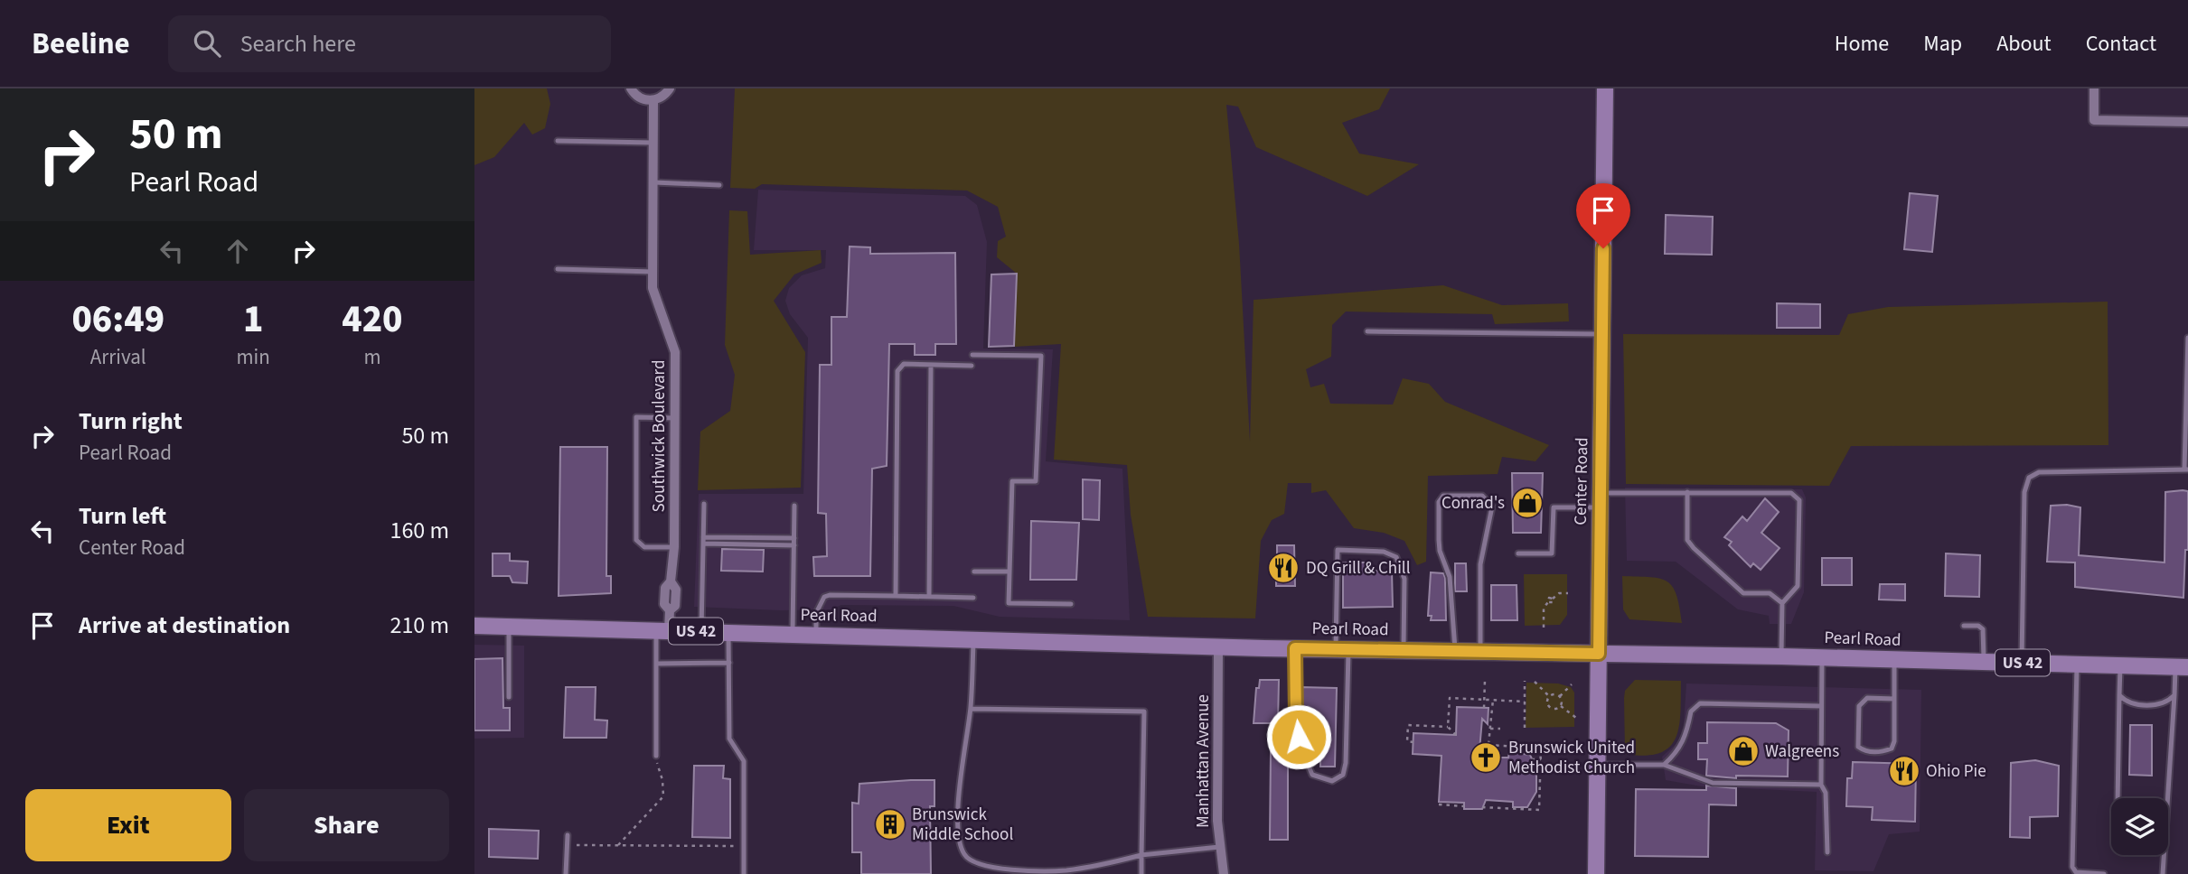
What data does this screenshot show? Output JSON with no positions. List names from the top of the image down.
{
  "streets": {
    "main road": ["Center Road", "Pearl Road", "US 42"],
    "street": ["Southwick Boulevard", "Manhattan Avenue"]
  },
  "crossings": [
    ["Southwick Boulevard", "Pearl Road"],
    ["Center Road", "Pearl Road"],
    ["Pearl Road", "Manhattan Avenue"]
  ],
  "places": {
    "shop": ["Conrad's", "Walgreens"],
    "restaurant": ["DQ Grill & Chill", "Ohio Pie"],
    "church": ["Brunswick United Methodist Church"],
    "building": ["Brunswick Middle School"]
  },
  "page": {
    "header": "Beeline",
    "search": "Search here",
    "nav": [
      "Home",
      "Map",
      "About",
      "Contact"
    ],
    "turn": ["50 m", "Pearl Road"],
    "eta": [
      "06:49",
      "Arrival",
      "1",
      "min",
      "420",
      "m"
    ],
    "list": [
      {
        "name": "Turn right",
        "note": "Pearl Road",
        "value": "50 m"
      },
      {
        "name": "Turn left",
        "note": "Center Road",
        "value": "160 m"
      },
      {
        "name": "Arrive at destination",
        "value": "210 m"
      }
    ],
    "buttons": ["Exit", "Share"]
  }
}
